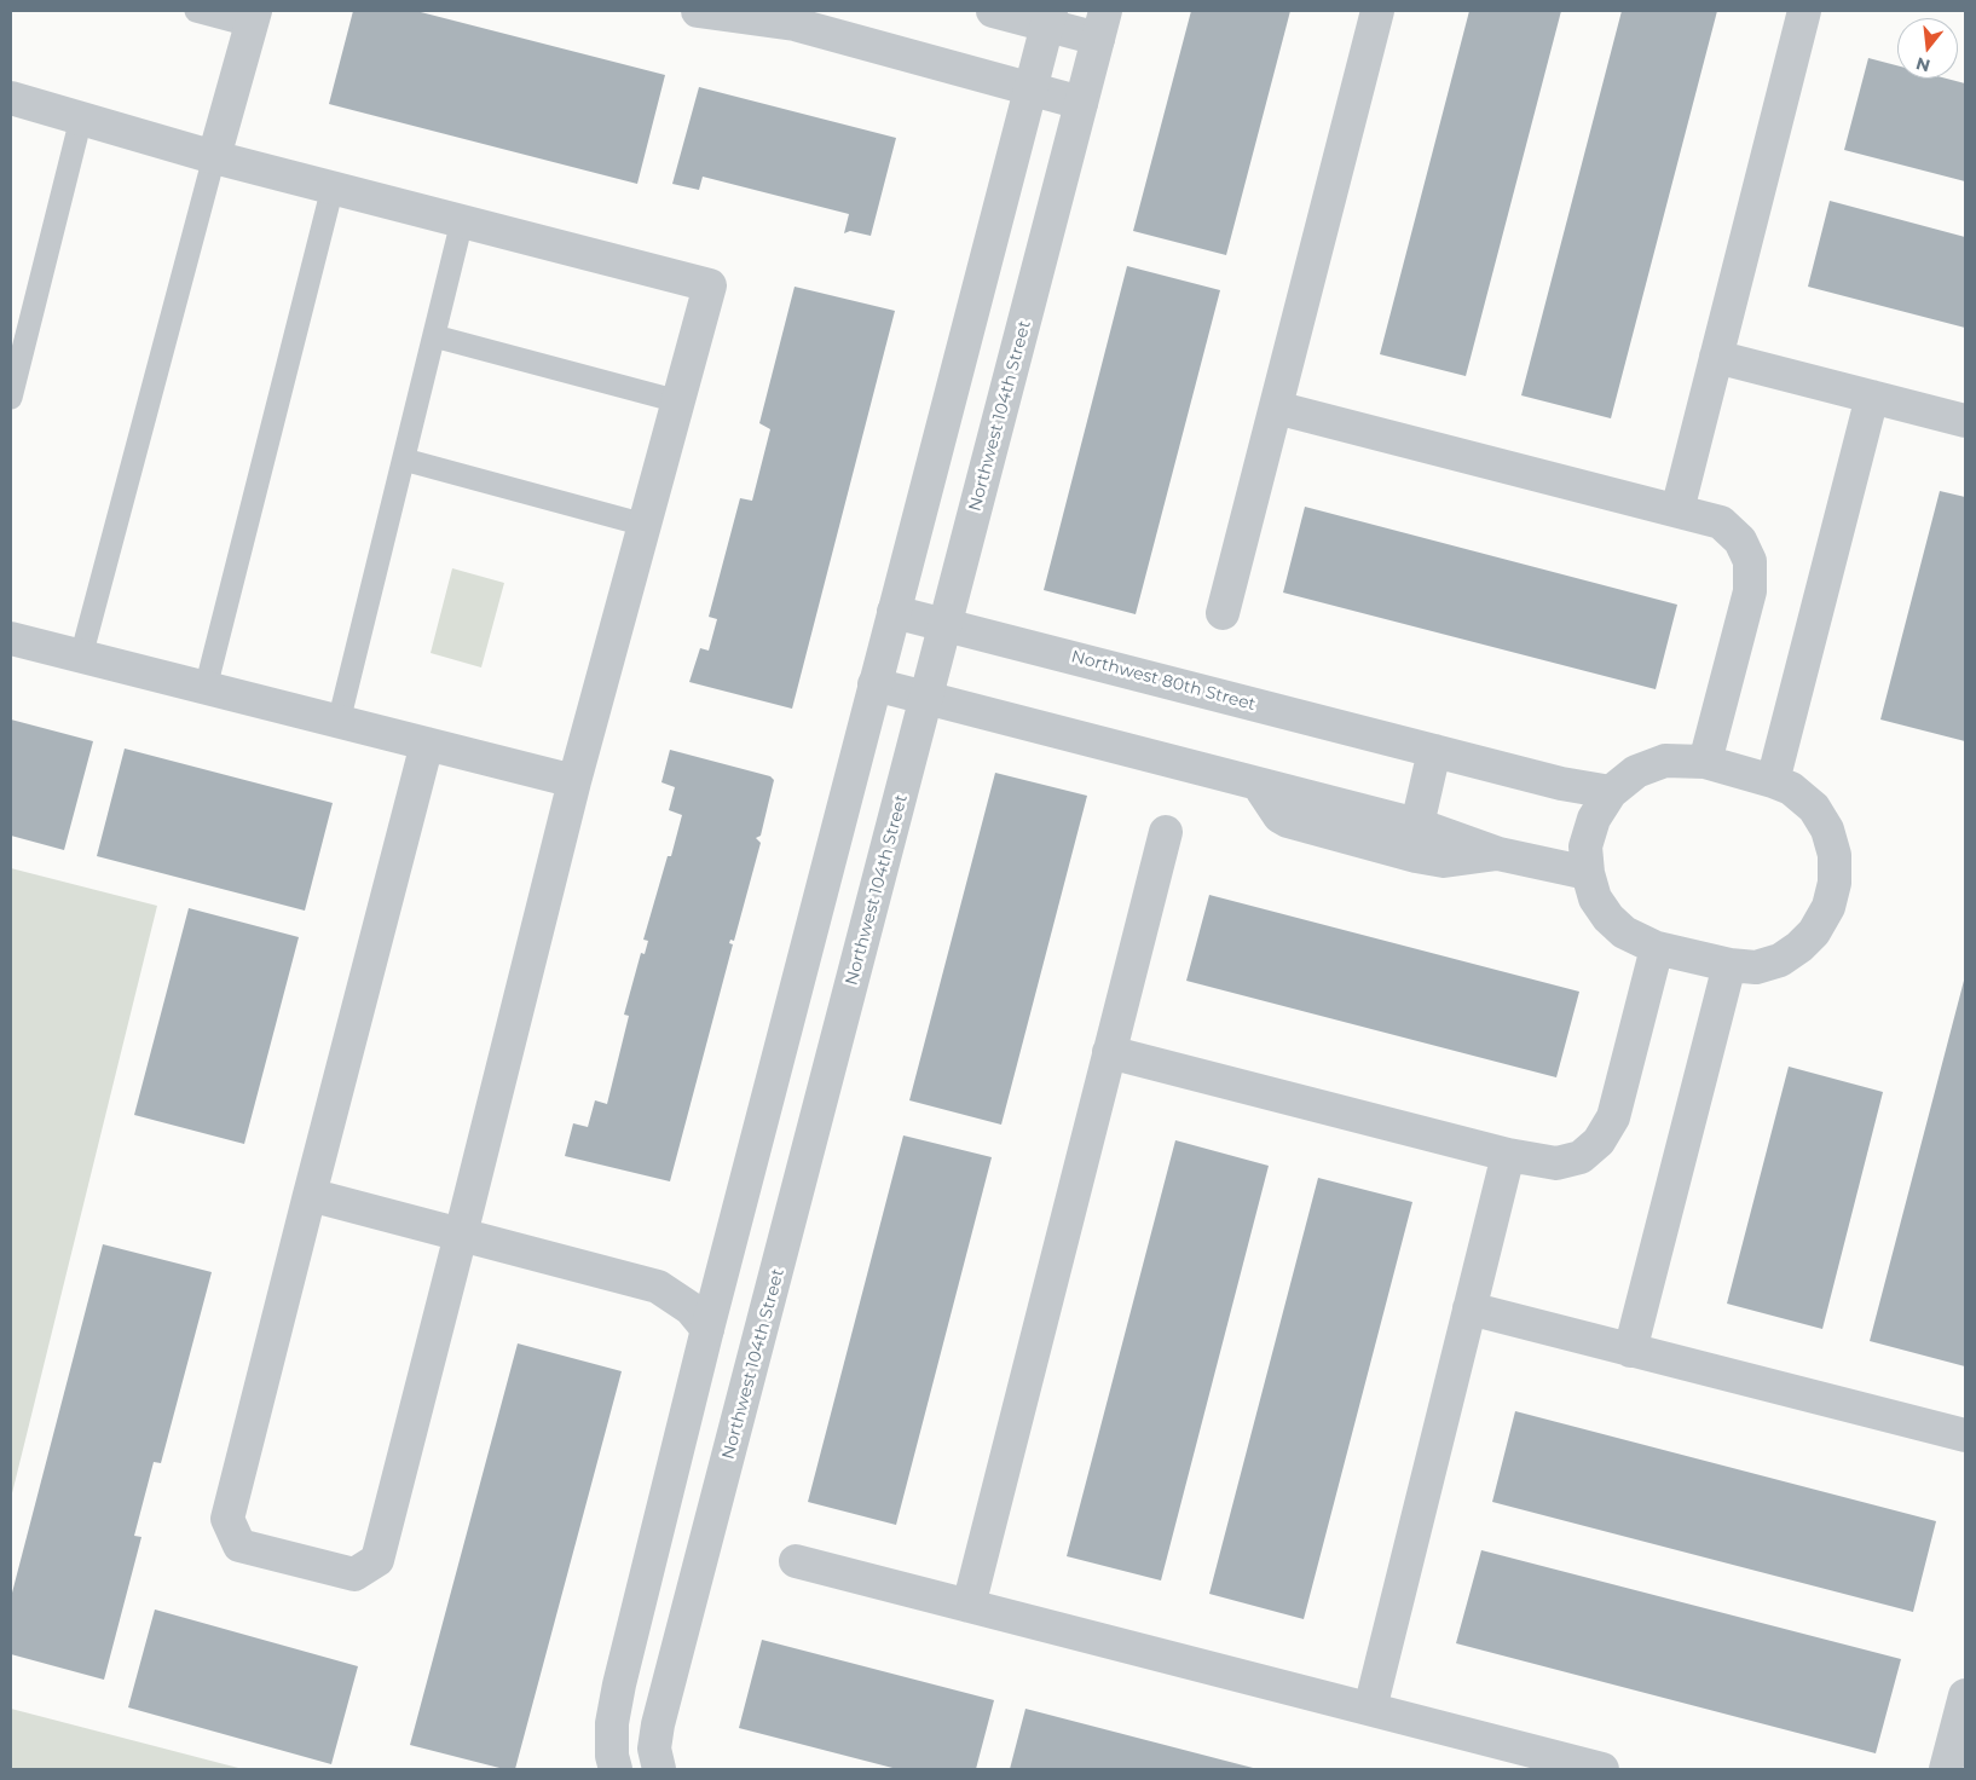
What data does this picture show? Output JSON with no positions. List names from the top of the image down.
{
  "streets": {
    "street": ["Northwest 104th Street", "Northwest 80th Street"]
  },
  "crossings": [
    ["Northwest 104th Street", "Northwest 80th Street"]
  ],
  "north": "bottom"
}
